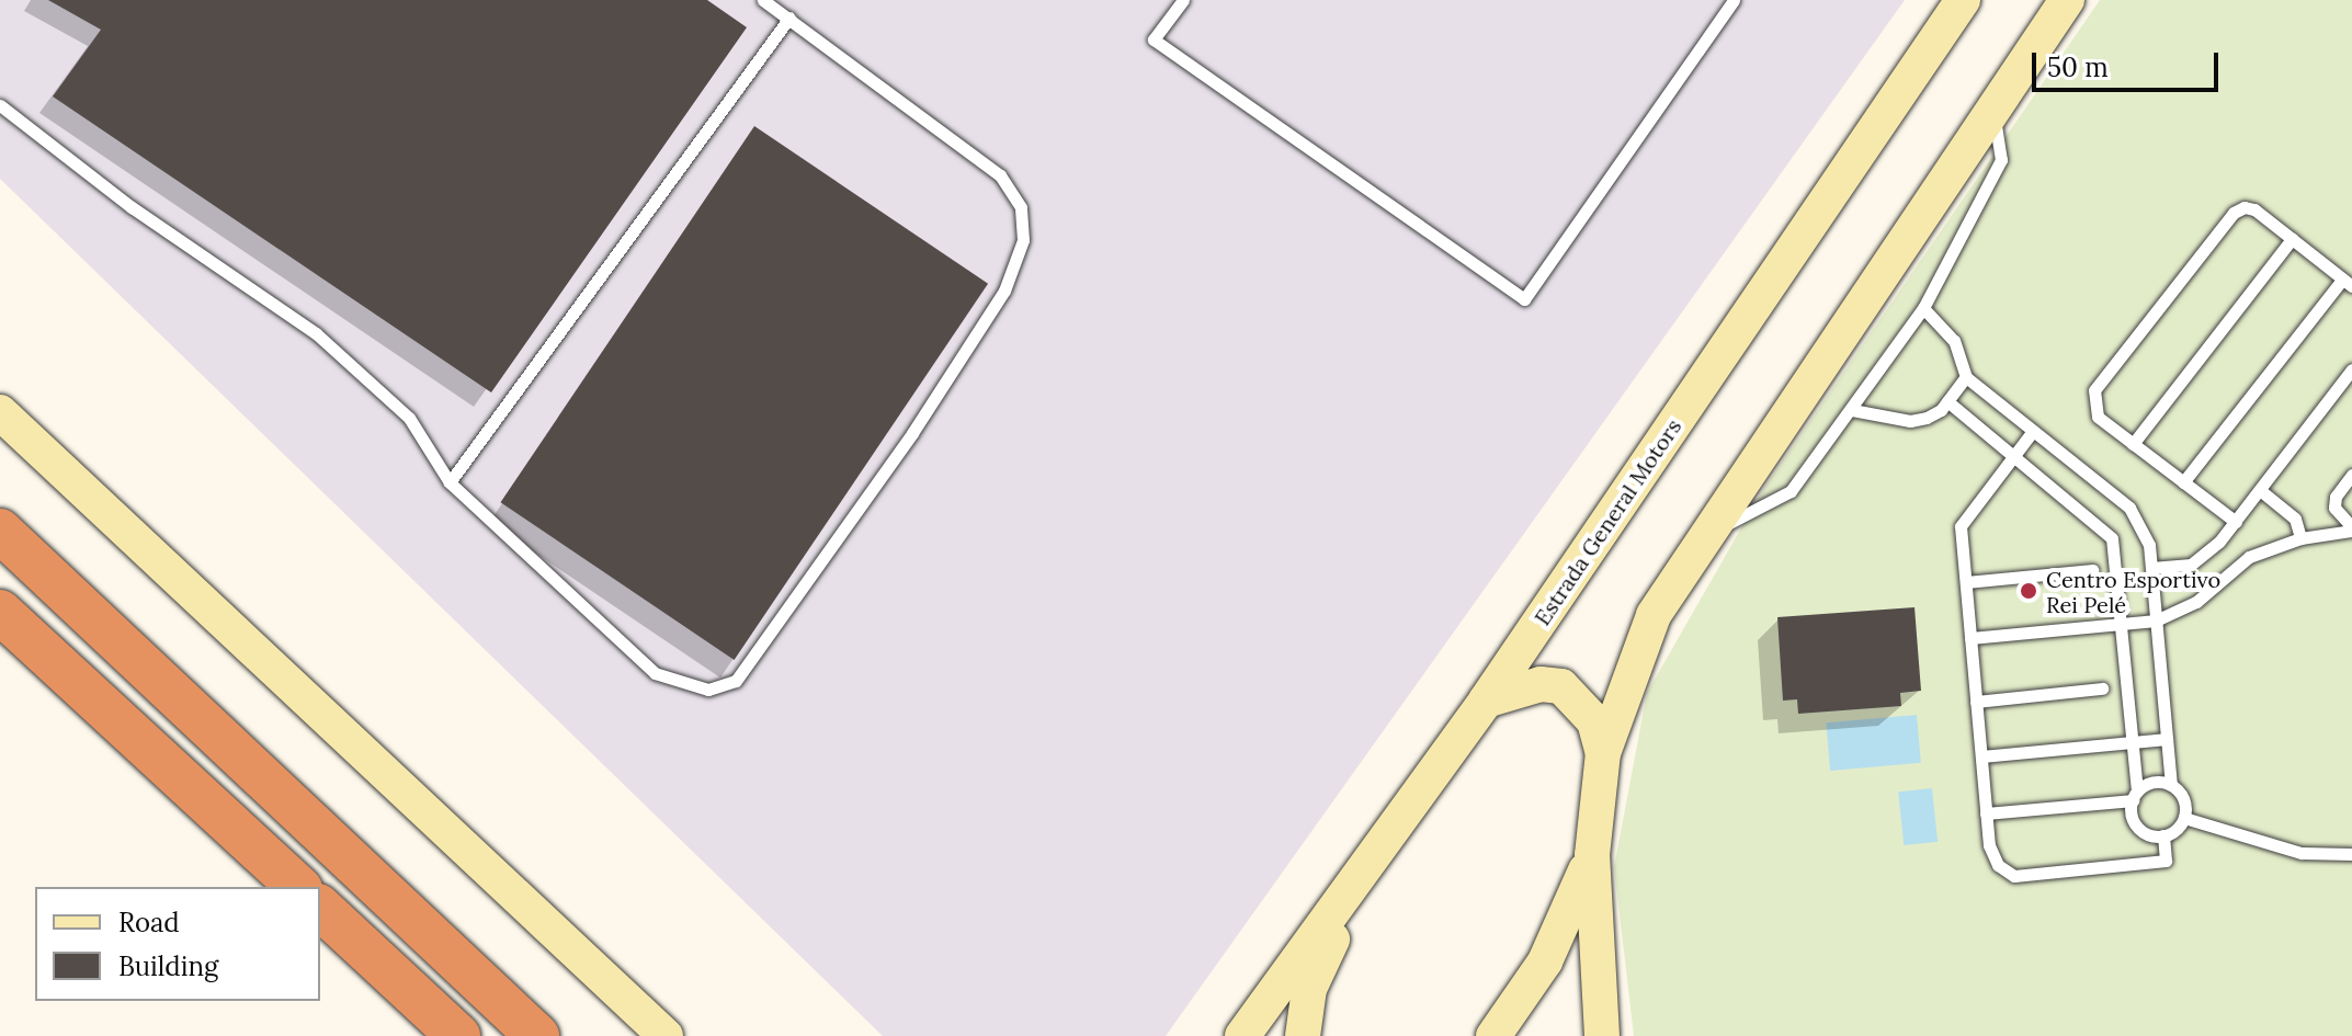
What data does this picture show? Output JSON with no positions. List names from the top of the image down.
{
  "streets": {
    "main road": ["Estrada General Motors"]
  },
  "places": ["Centro Esportivo Rei Pelé"],
  "legend": ["Road", "Building"],
  "scale_bar": "50 m"
}
